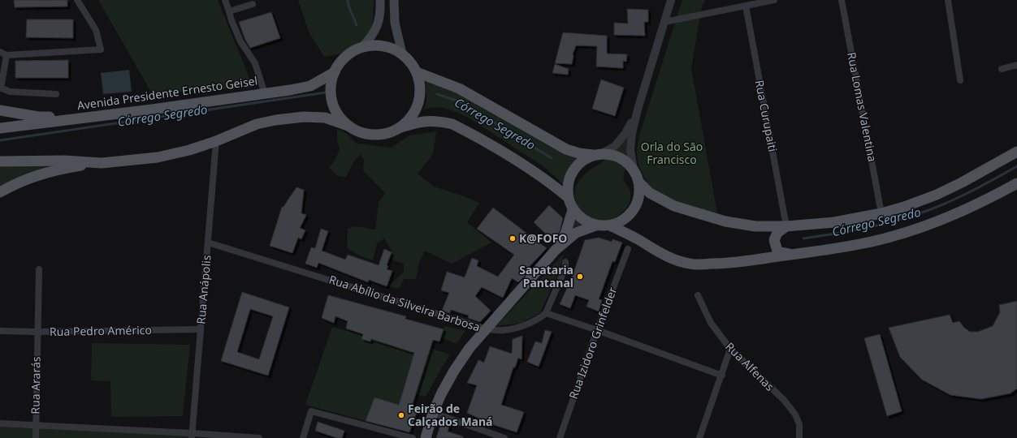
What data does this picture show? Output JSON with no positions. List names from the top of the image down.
{
  "streets": {
    "main road": ["Avenida Presidente Ernesto Geisel"],
    "street": [
      "Rua Lomas Valentina",
      "Rua Curupaiti",
      "Rua Anápolis",
      "Rua Abílio da Silveira Barbosa",
      "Rua Pedro Américo",
      "Rua Izidoro Grinfelder",
      "Rua Alfenas",
      "Rua Ararás"
    ]
  },
  "crossings": [
    ["Rua Anápolis", "Rua Abílio da Silveira Barbosa"],
    ["Rua Anápolis", "Rua Pedro Américo"],
    ["Rua Pedro Américo", "Rua Ararás"]
  ],
  "water": ["Córrego Segredo"],
  "parks": ["Orla do São Francisco"],
  "places": ["K@FOFO", "Sapataria Pantanal", "Feirão de Calçados Maná"]
}
